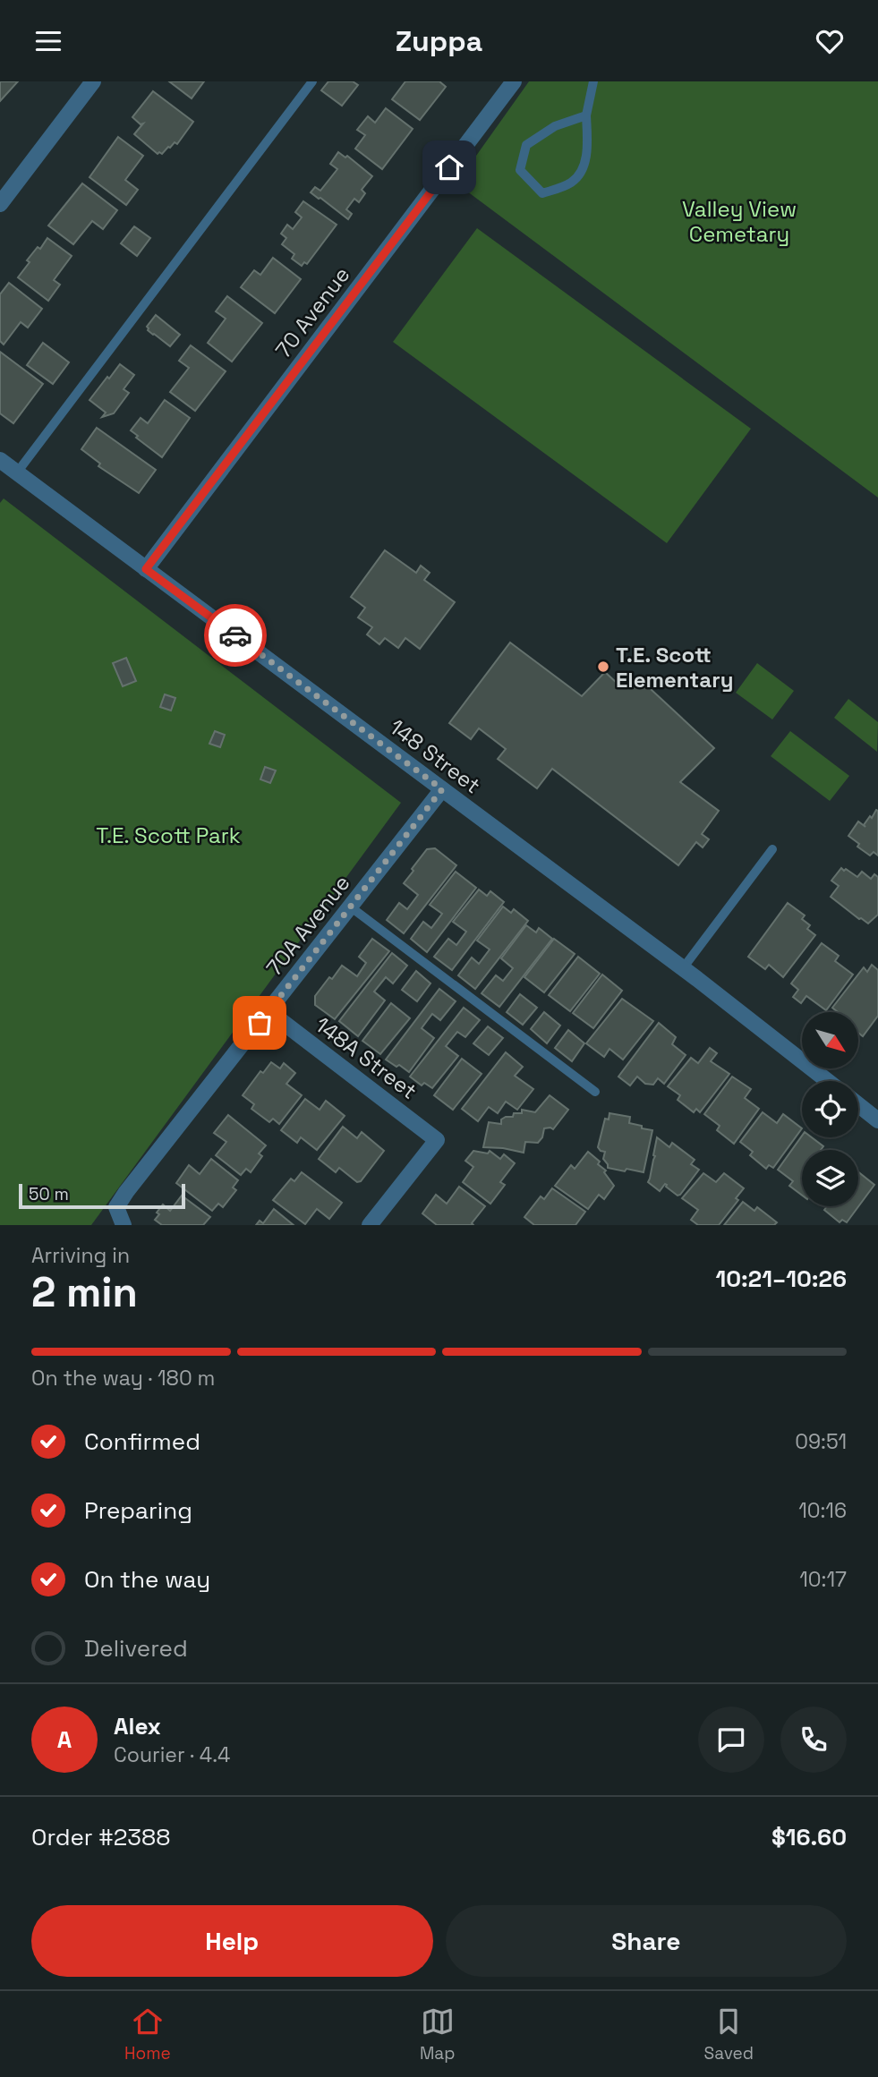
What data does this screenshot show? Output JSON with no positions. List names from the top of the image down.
{
  "streets": {
    "street": [
      "70 Avenue",
      "148 Street",
      "70A Avenue",
      "148A Street"
    ]
  },
  "crossings": [
    ["70 Avenue", "148 Street"],
    ["148 Street", "70A Avenue"],
    ["70A Avenue", "148A Street"]
  ],
  "parks": ["Valley View Cemetary", "T.E. Scott Park"],
  "places": ["T.E. Scott Elementary"],
  "scale_bar": "50 m",
  "north": "bottom right",
  "page": {
    "header": "Zuppa",
    "scale": "50 m",
    "heading": ["2 min", "Arriving in", "10:21–10:26"],
    "panel": [
      "Alex",
      "Courier · 4.4",
      "Order #2388",
      "$16.60"
    ],
    "bar": "On the way · 180 m",
    "list": [
      ["Confirmed", "09:51"],
      ["Preparing", "10:16"],
      ["On the way", "10:17"],
      "Delivered"
    ],
    "round": "A",
    "buttons": ["Help", "Share"],
    "tabs": ["Home", "Map", "Saved"]
  }
}
